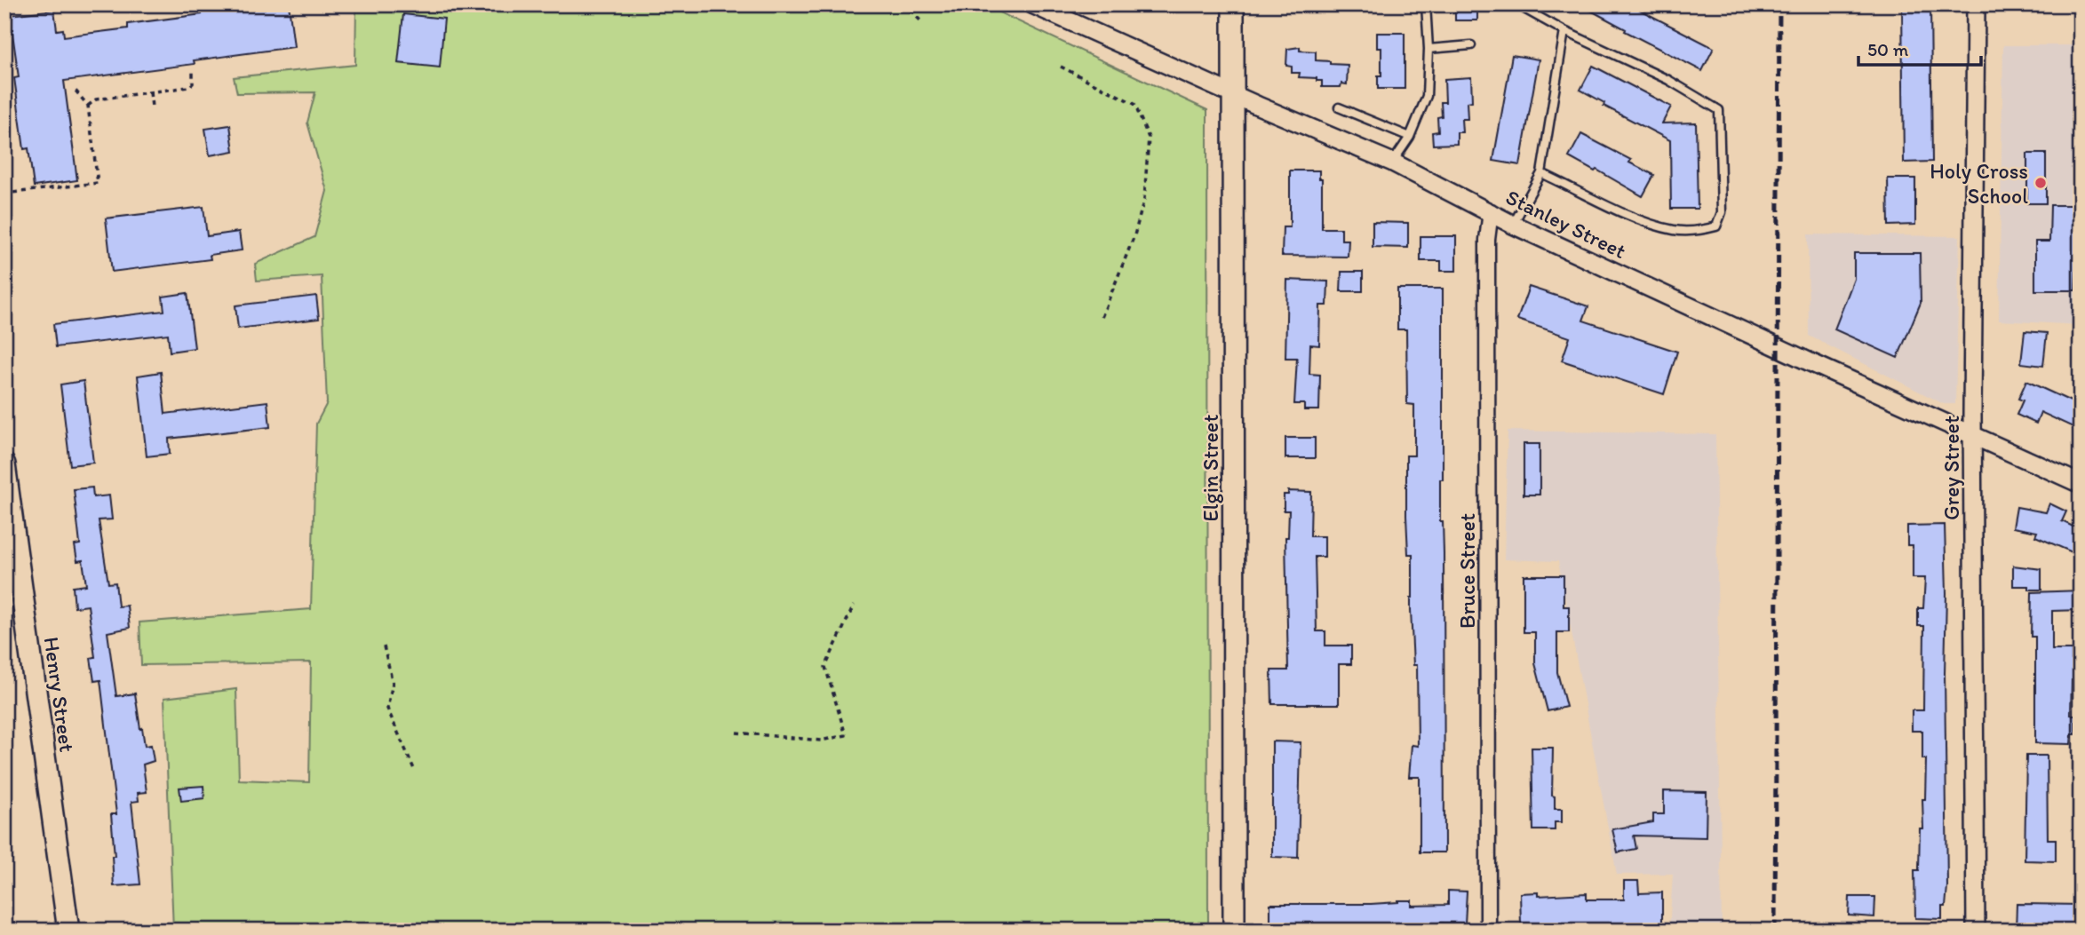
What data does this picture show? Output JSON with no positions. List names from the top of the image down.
{
  "streets": {
    "main road": ["Elgin Street", "Henry Street"],
    "street": ["Stanley Street", "Grey Street", "Bruce Street"]
  },
  "crossings": [
    ["Stanley Street", "Elgin Street"],
    ["Stanley Street", "Grey Street"],
    ["Stanley Street", "Bruce Street"]
  ],
  "places": ["Holy Cross School"],
  "scale_bar": "50 m"
}
